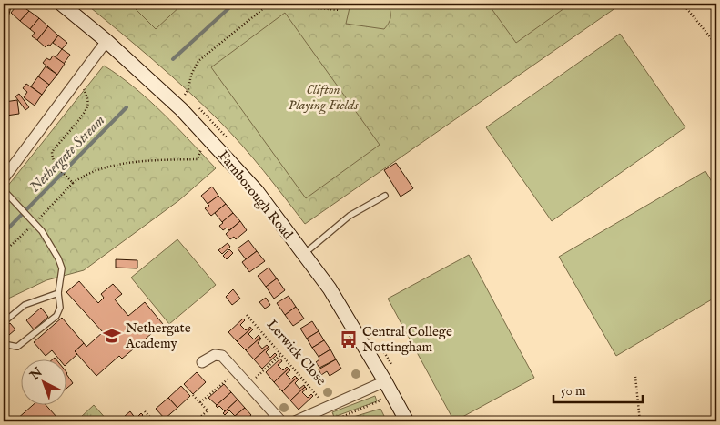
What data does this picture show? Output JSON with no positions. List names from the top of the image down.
{
  "streets": {
    "street": ["Farnborough Road"],
    "path": ["Lerwick Close"]
  },
  "water": ["Nethergate Stream"],
  "parks": ["Clifton Playing Fields"],
  "places": {
    "school or university": ["Nethergate Academy"],
    "bus stop": ["Central College Nottingham"]
  },
  "scale_bar": "50 m",
  "north": "top left"
}
